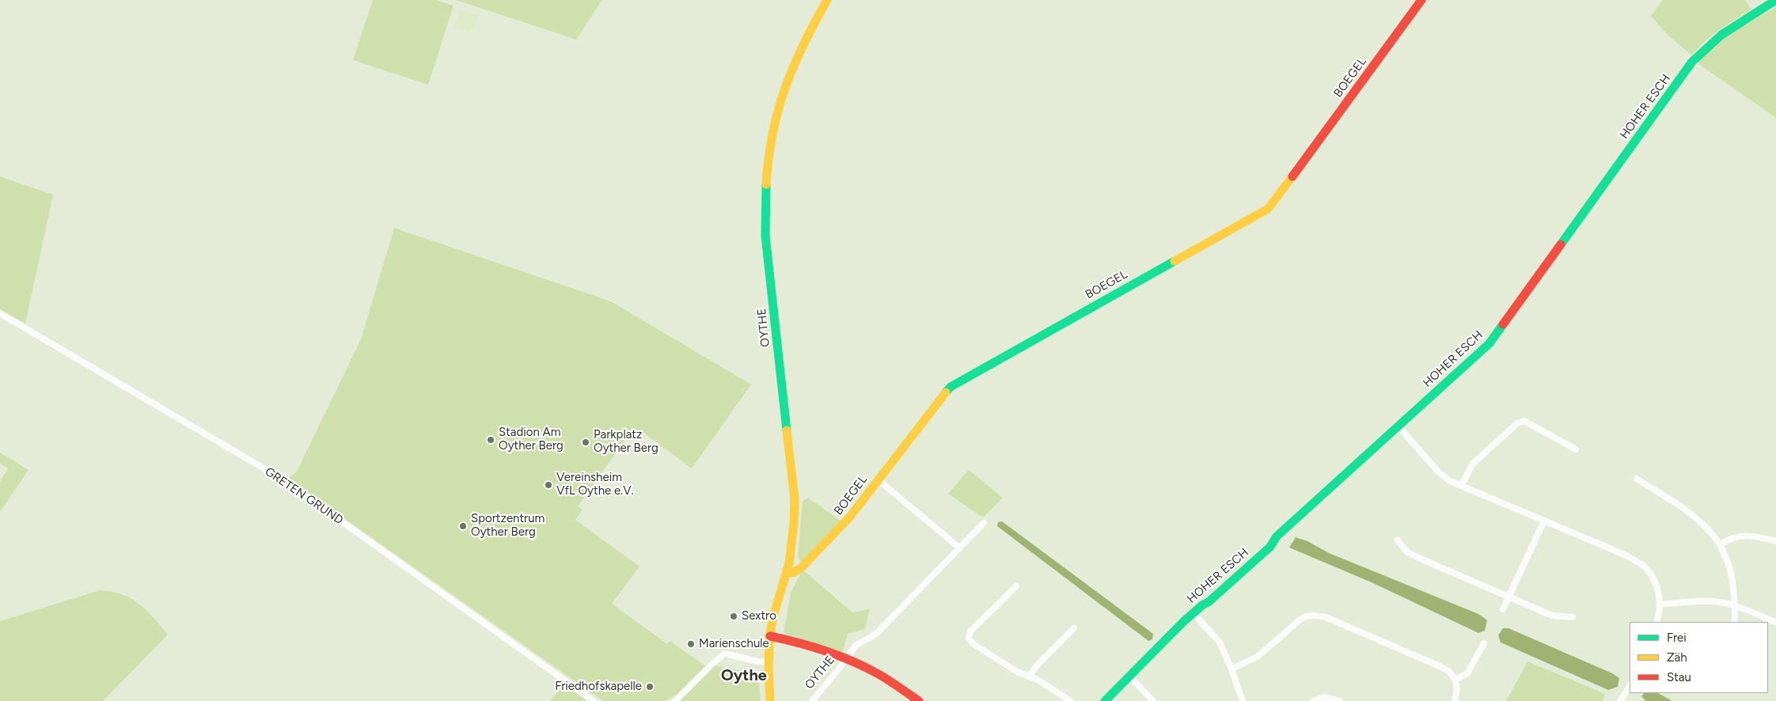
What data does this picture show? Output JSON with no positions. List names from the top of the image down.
{
  "streets": {
    "street": [
      "BOEGEL",
      "HOHER ESCH",
      "OYTHE",
      "GRETEN GRUND"
    ]
  },
  "crossings": [
    ["BOEGEL", "OYTHE"]
  ],
  "districts": ["Oythe"],
  "places": [
    "Stadion Am Oyther Berg",
    "Parkplatz Oyther Berg",
    "Vereinsheim VfL Oythe e.V.",
    "Sportzentrum Oyther Berg",
    "Sextro",
    "Marienschule",
    "Friedhofskapelle"
  ],
  "legend": ["Frei", "Zäh", "Stau"]
}
